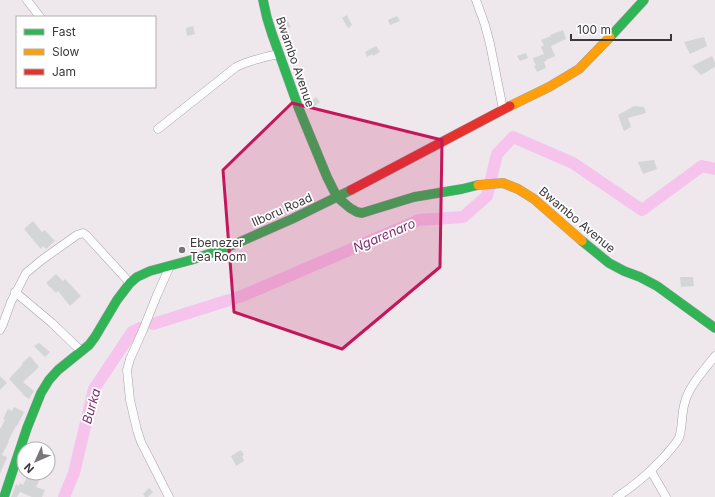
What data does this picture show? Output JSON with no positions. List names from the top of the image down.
{
  "streets": {
    "street": ["Bwambo Avenue", "Ilboru Road"]
  },
  "crossings": [
    ["Bwambo Avenue", "Ilboru Road"]
  ],
  "water": ["Ngarenaro", "Burka"],
  "places": ["Ebenezer Tea Room"],
  "legend": ["Fast", "Slow", "Jam"],
  "scale_bar": "100 m",
  "north": "bottom left"
}
